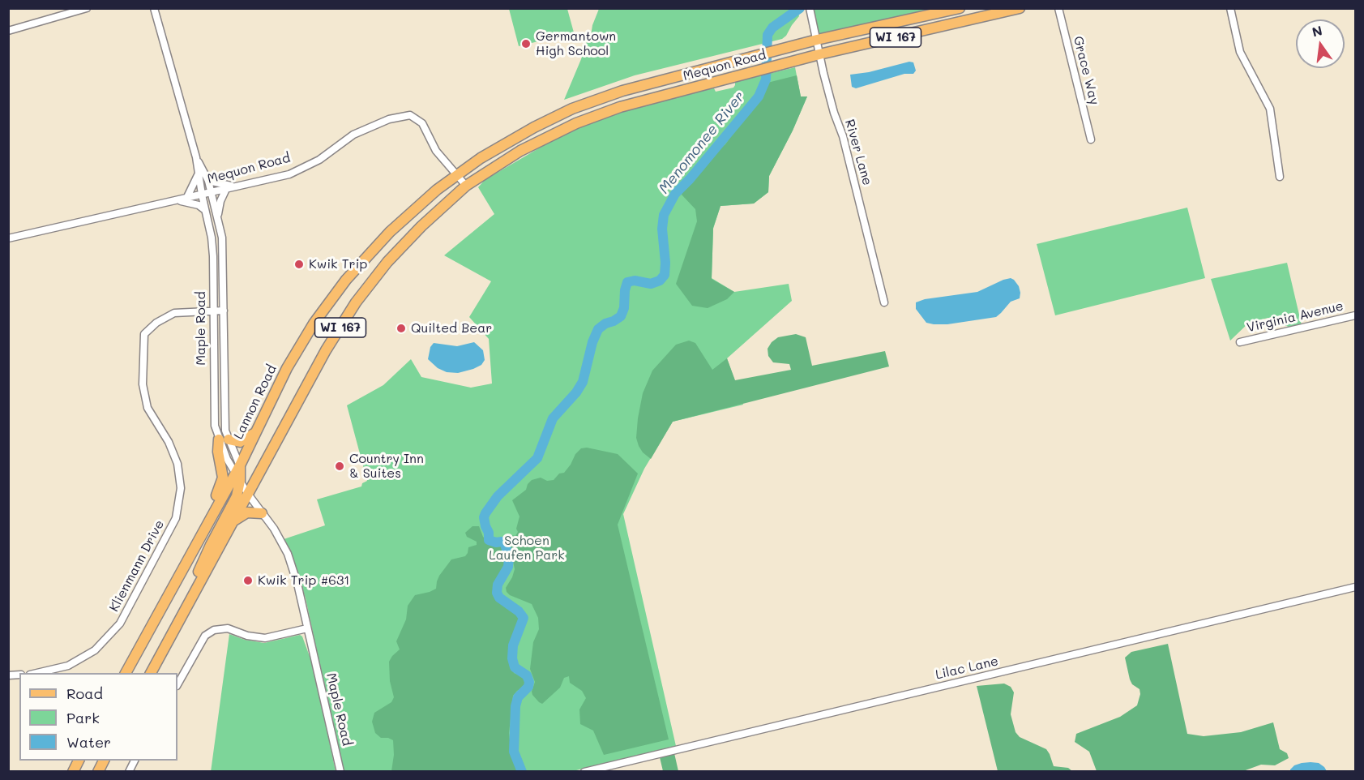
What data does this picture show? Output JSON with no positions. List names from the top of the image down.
{
  "streets": {
    "main road": ["WI 167", "Mequon Road", "Lannon Road"],
    "street": [
      "Grace Way",
      "River Lane",
      "Virginia Avenue",
      "Maple Road",
      "Klienmann Drive",
      "Lilac Lane"
    ]
  },
  "crossings": [
    ["WI 167", "Mequon Road"],
    ["WI 167", "Maple Road"],
    ["Mequon Road", "River Lane"],
    ["Mequon Road", "Maple Road"],
    ["Mequon Road", "Lannon Road"],
    ["Maple Road", "Lannon Road"],
    ["Maple Road", "Klienmann Drive"]
  ],
  "water": ["Menomonee River"],
  "parks": ["Schoen Laufen Park"],
  "places": [
    "Germantown High School",
    "Kwik Trip",
    "Quilted Bear",
    "Country Inn & Suites",
    "Kwik Trip #631"
  ],
  "legend": ["Road", "Park", "Water"],
  "north": "top"
}
